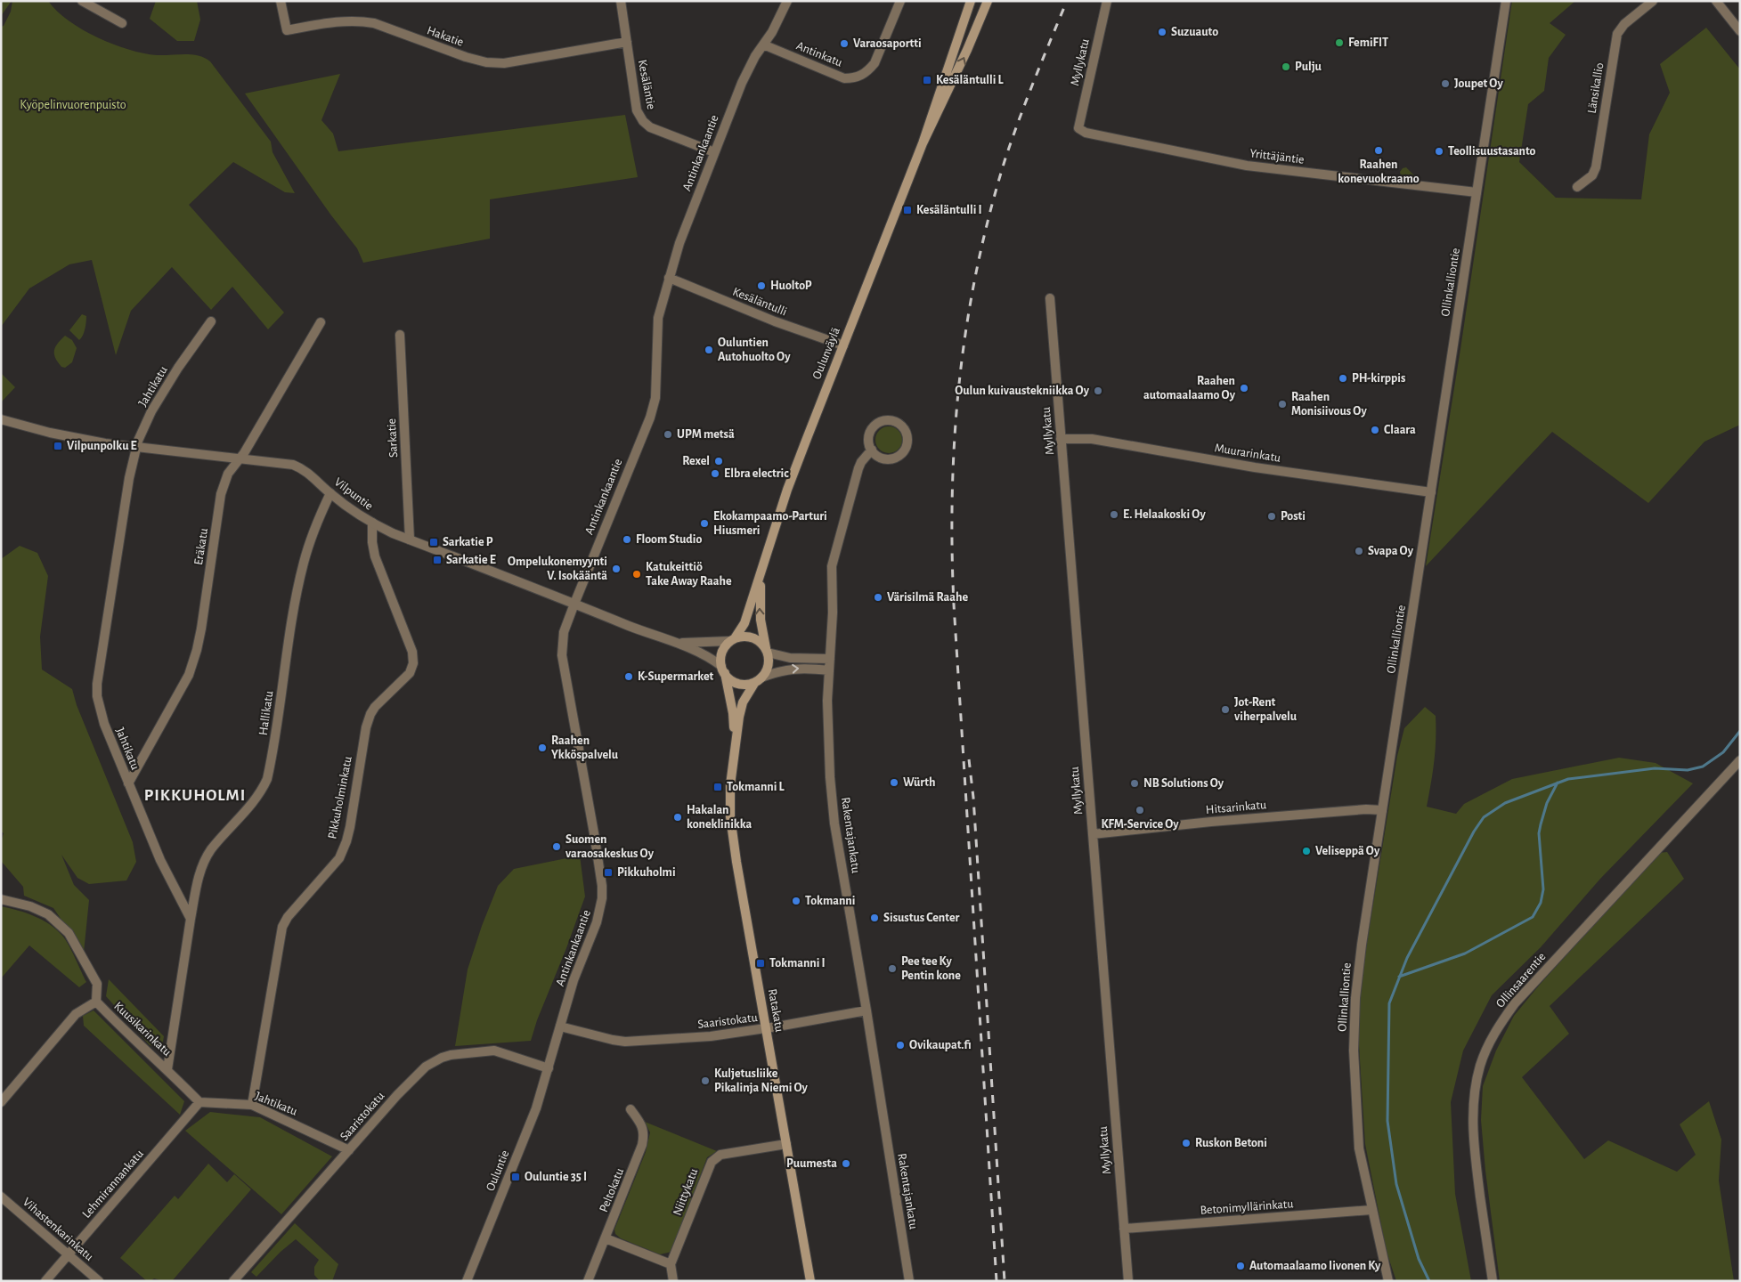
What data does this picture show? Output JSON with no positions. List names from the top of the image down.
{
  "streets": {
    "main road": ["Oulunväylä", "Ratakatu"],
    "street": [
      "Hakatie",
      "Antinkatu",
      "Myllykatu",
      "Kesäläntie",
      "Länsikallio",
      "Antinkankaantie",
      "Yrittäjäntie",
      "Ollinkalliontie",
      "Kesäläntulli",
      "Jahtikatu",
      "Sarkatie",
      "Muurarinkatu",
      "Vilpuntie",
      "Eräkatu",
      "Hallikatu",
      "Pikkuholminkatu",
      "Hitsarinkatu",
      "Rakentajankatu",
      "Ollinsaarentie",
      "Saaristokatu",
      "Kuusikarinkatu",
      "Ouluntie",
      "Lehmirannankatu",
      "Peltokatu",
      "Niittykatu",
      "Betonimyllärinkatu",
      "Vihastenkarinkatu"
    ]
  },
  "crossings": [
    ["Hakatie", "Kesäläntie"],
    ["Antinkatu", "Antinkankaantie"],
    ["Myllykatu", "Yrittäjäntie"],
    ["Myllykatu", "Muurarinkatu"],
    ["Myllykatu", "Hitsarinkatu"],
    ["Myllykatu", "Betonimyllärinkatu"],
    ["Kesäläntie", "Antinkankaantie"],
    ["Antinkankaantie", "Kesäläntulli"],
    ["Antinkankaantie", "Vilpuntie"],
    ["Antinkankaantie", "Saaristokatu"],
    ["Antinkankaantie", "Ouluntie"],
    ["Yrittäjäntie", "Ollinkalliontie"],
    ["Ollinkalliontie", "Muurarinkatu"],
    ["Ollinkalliontie", "Hitsarinkatu"],
    ["Ollinkalliontie", "Betonimyllärinkatu"],
    ["Kesäläntulli", "Oulunväylä"],
    ["Oulunväylä", "Vilpuntie"],
    ["Oulunväylä", "Ratakatu"],
    ["Jahtikatu", "Vilpuntie"],
    ["Jahtikatu", "Eräkatu"],
    ["Jahtikatu", "Hallikatu"],
    ["Jahtikatu", "Pikkuholminkatu"],
    ["Jahtikatu", "Saaristokatu"],
    ["Jahtikatu", "Lehmirannankatu"],
    ["Sarkatie", "Vilpuntie"],
    ["Vilpuntie", "Eräkatu"],
    ["Vilpuntie", "Hallikatu"],
    ["Vilpuntie", "Pikkuholminkatu"],
    ["Vilpuntie", "Ratakatu"],
    ["Rakentajankatu", "Saaristokatu"],
    ["Ratakatu", "Saaristokatu"],
    ["Ratakatu", "Niittykatu"],
    ["Saaristokatu", "Ouluntie"],
    ["Lehmirannankatu", "Vihastenkarinkatu"]
  ],
  "districts": ["PIKKUHOLMI"],
  "parks": ["Kyöpelinvuorenpuisto"],
  "places": {
    "other": [
      "Suzuauto",
      "FemiFIT",
      "Varaosaportti",
      "Pulju",
      "Joupet Oy",
      "Raahen konevuokraamo",
      "Teollisuustasanto",
      "HuoltoP",
      "Ouluntien Autohuolto Oy",
      "PH-kirppis",
      "Raahen automaalaamo Oy",
      "Oulun kuivaustekniikka Oy",
      "Raahen Monisiivous Oy",
      "Claara",
      "UPM metsä",
      "Rexel",
      "Elbra electric",
      "E. Helaakoski Oy",
      "Posti",
      "Ekokampaamo-Parturi Hiusmeri",
      "Floom Studio",
      "Svapa Oy",
      "Ompelukonemyynti V. Isokääntä",
      "Katukeittiö Take Away Raahe",
      "Värisilmä Raahe",
      "K-Supermarket",
      "Jot-Rent viherpalvelu",
      "Raahen Ykköspalvelu",
      "Würth",
      "NB Solutions Oy",
      "KFM-Service Oy",
      "Hakalan koneklinikka",
      "Suomen varaosakeskus Oy",
      "Veliseppä Oy",
      "Tokmanni",
      "Sisustus Center",
      "Pee tee Ky Pentin kone",
      "Ovikaupat.fi",
      "Kuljetusliike Pikalinja Niemi Oy",
      "Ruskon Betoni",
      "Puumesta",
      "Automaalaamo Iivonen Ky"
    ],
    "transit": [
      "Kesäläntulli L",
      "Kesäläntulli I",
      "Vilpunpolku E",
      "Sarkatie P",
      "Sarkatie E",
      "Tokmanni L",
      "Pikkuholmi",
      "Tokmanni I",
      "Ouluntie 35 I"
    ]
  }
}
